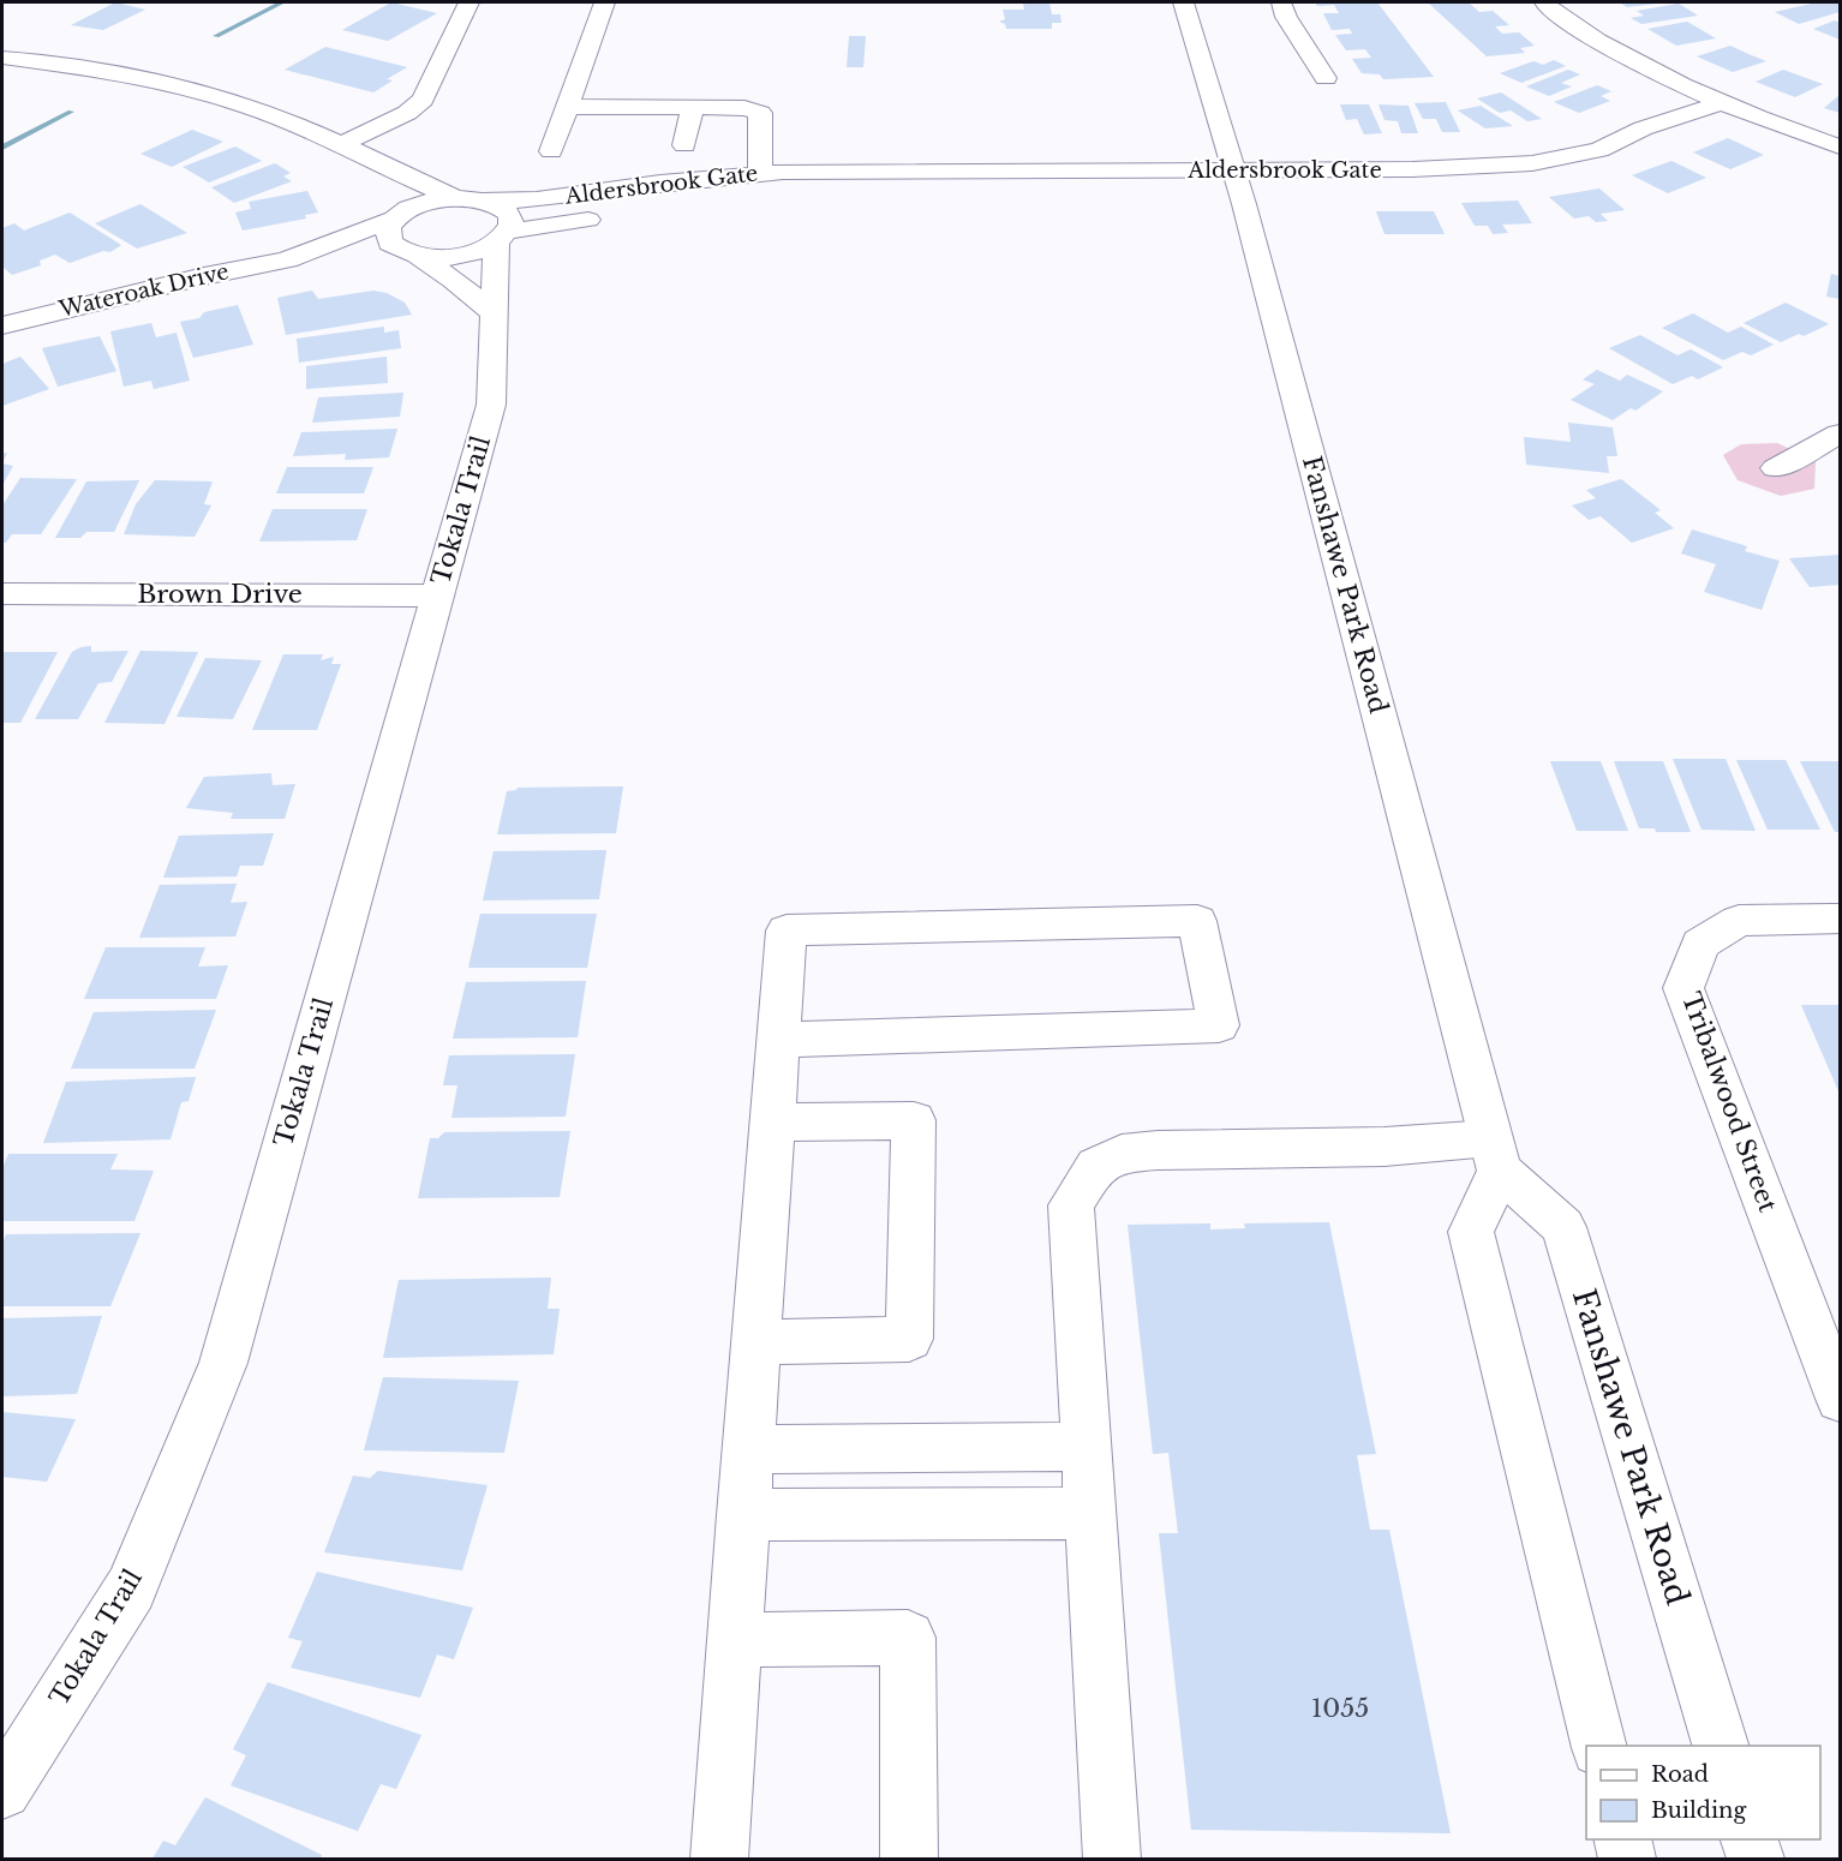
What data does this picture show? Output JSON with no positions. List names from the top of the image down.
{
  "streets": {
    "street": [
      "Aldersbrook Gate",
      "Wateroak Drive",
      "Tokala Trail",
      "Fanshawe Park Road",
      "Brown Drive",
      "Tribalwood Street"
    ]
  },
  "crossings": [
    ["Aldersbrook Gate", "Wateroak Drive"],
    ["Aldersbrook Gate", "Tokala Trail"],
    ["Aldersbrook Gate", "Fanshawe Park Road"],
    ["Tokala Trail", "Brown Drive"]
  ],
  "house_numbers": ["1055"],
  "legend": ["Road", "Building"]
}
